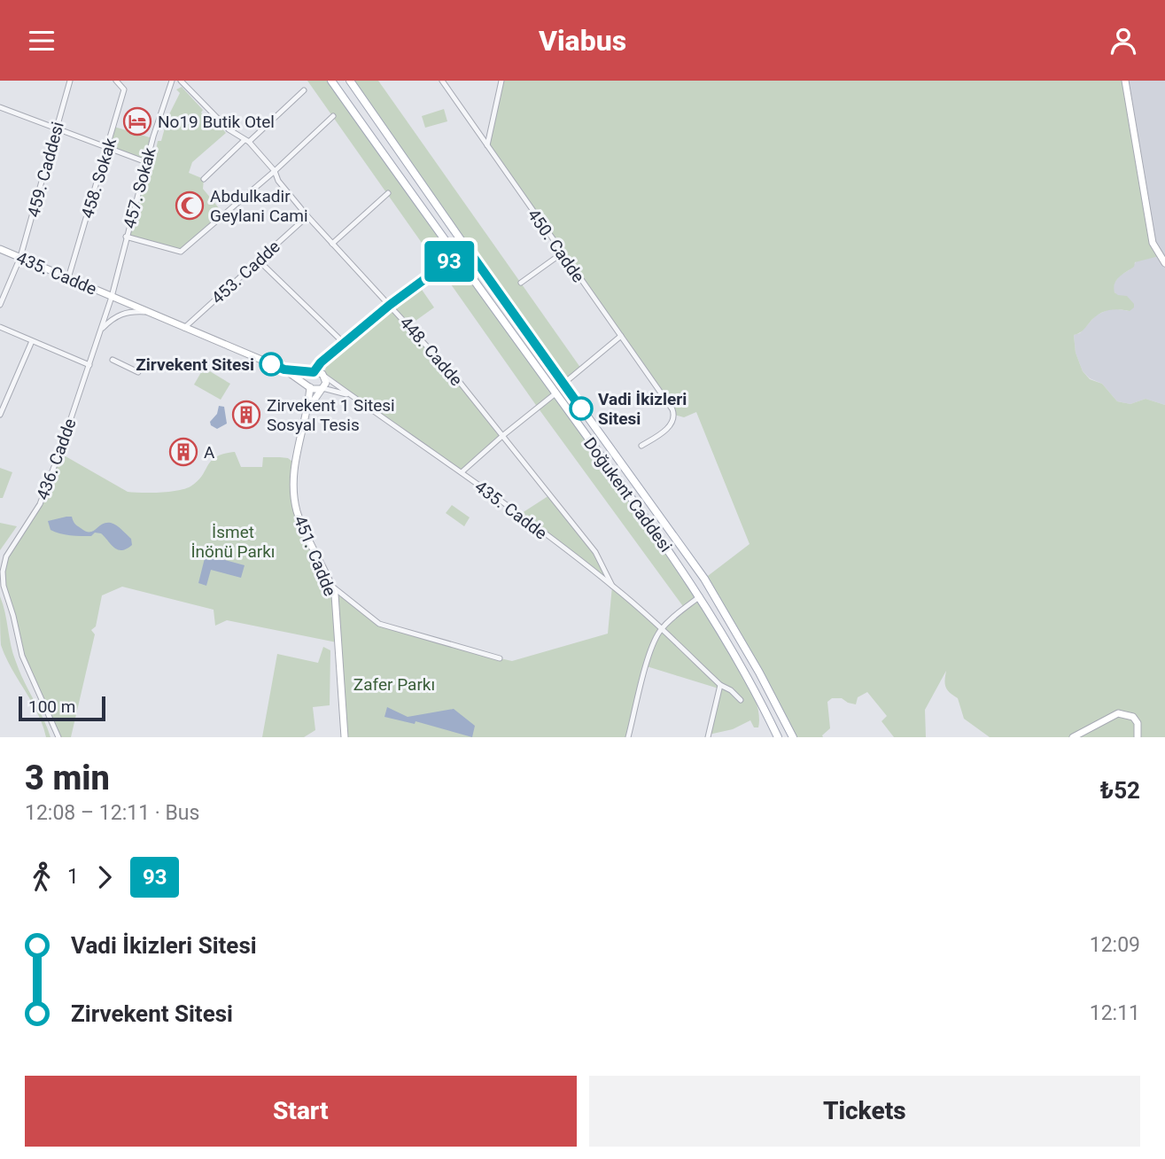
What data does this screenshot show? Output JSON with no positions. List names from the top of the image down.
{
  "streets": {
    "main road": ["Doğukent Caddesi"],
    "street": [
      "459. Caddesi",
      "458. Sokak",
      "457. Sokak",
      "450. Cadde",
      "453. Cadde",
      "435. Cadde",
      "448. Cadde",
      "436. Cadde",
      "451. Cadde"
    ]
  },
  "crossings": [
    ["459. Caddesi", "435. Cadde"],
    ["458. Sokak", "435. Cadde"],
    ["457. Sokak", "435. Cadde"],
    ["457. Sokak", "436. Cadde"],
    ["453. Cadde", "435. Cadde"],
    ["453. Cadde", "448. Cadde"],
    ["435. Cadde", "448. Cadde"],
    ["435. Cadde", "436. Cadde"]
  ],
  "parks": ["İsmet İnönü Parkı", "Zafer Parkı"],
  "places": {
    "hotel": ["No19 Butik Otel"],
    "mosque": ["Abdulkadir Geylani Cami"],
    "other": ["Zirvekent Sitesi", "Vadi İkizleri Sitesi"],
    "building": ["Zirvekent 1 Sitesi Sosyal Tesis", "A"]
  },
  "lines": ["bus line 93"],
  "scale_bar": "100 m",
  "page": {
    "header": "Viabus",
    "on_map": "93",
    "scale": "100 m",
    "heading": ["3 min", "12:08 – 12:11 · Bus", "₺52"],
    "legs": ["1", "93"],
    "list": [
      {
        "name": "Vadi İkizleri Sitesi",
        "value": "12:09"
      },
      {
        "name": "Zirvekent Sitesi",
        "value": "12:11"
      }
    ],
    "buttons": ["Start", "Tickets"]
  }
}
